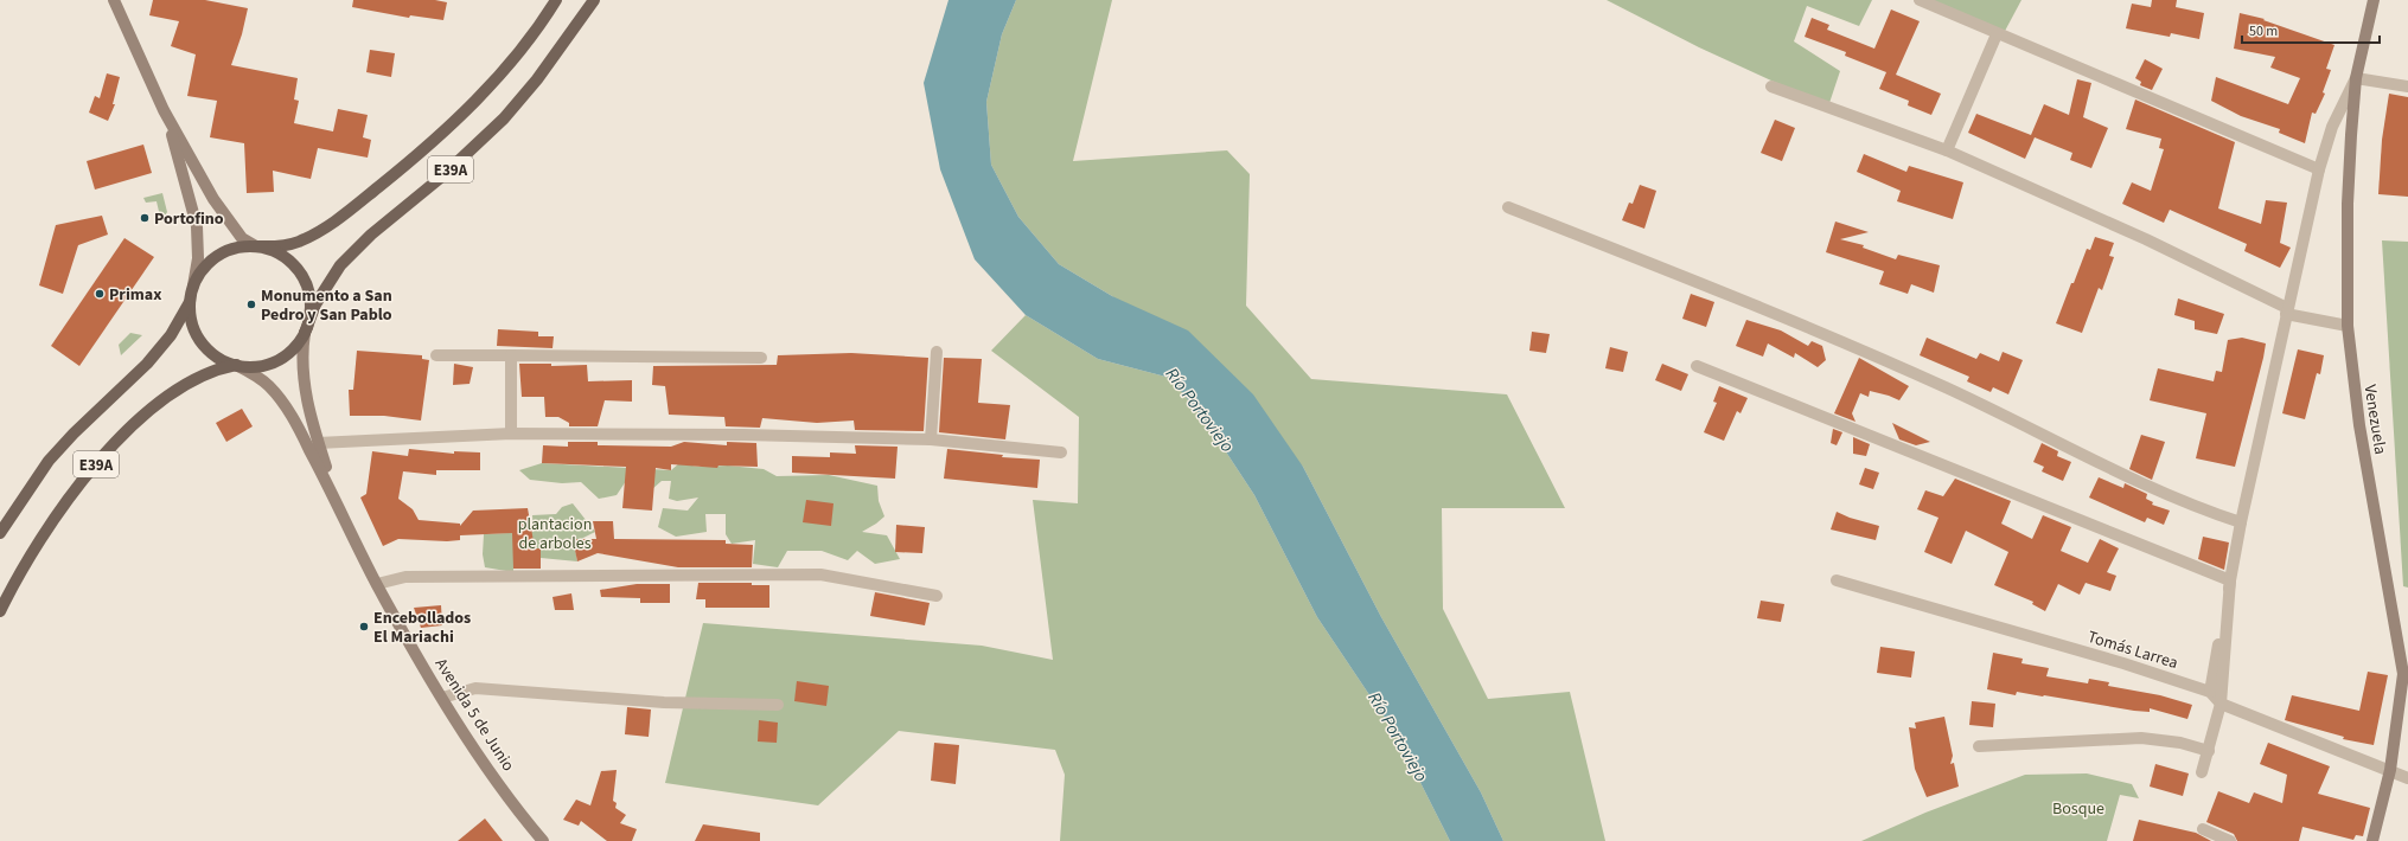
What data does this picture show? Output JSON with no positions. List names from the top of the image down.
{
  "streets": {
    "main road": ["E39A"],
    "street": ["Venezuela", "Tomás Larrea", "Avenida 5 de Junio"]
  },
  "crossings": [
    ["Venezuela", "Tomás Larrea"]
  ],
  "water": ["Río Portoviejo"],
  "parks": ["plantacion de arboles", "Bosque"],
  "places": [
    "Portofino",
    "Primax",
    "Monumento a San Pedro y San Pablo",
    "Encebollados El Mariachi"
  ],
  "scale_bar": "50 m"
}
